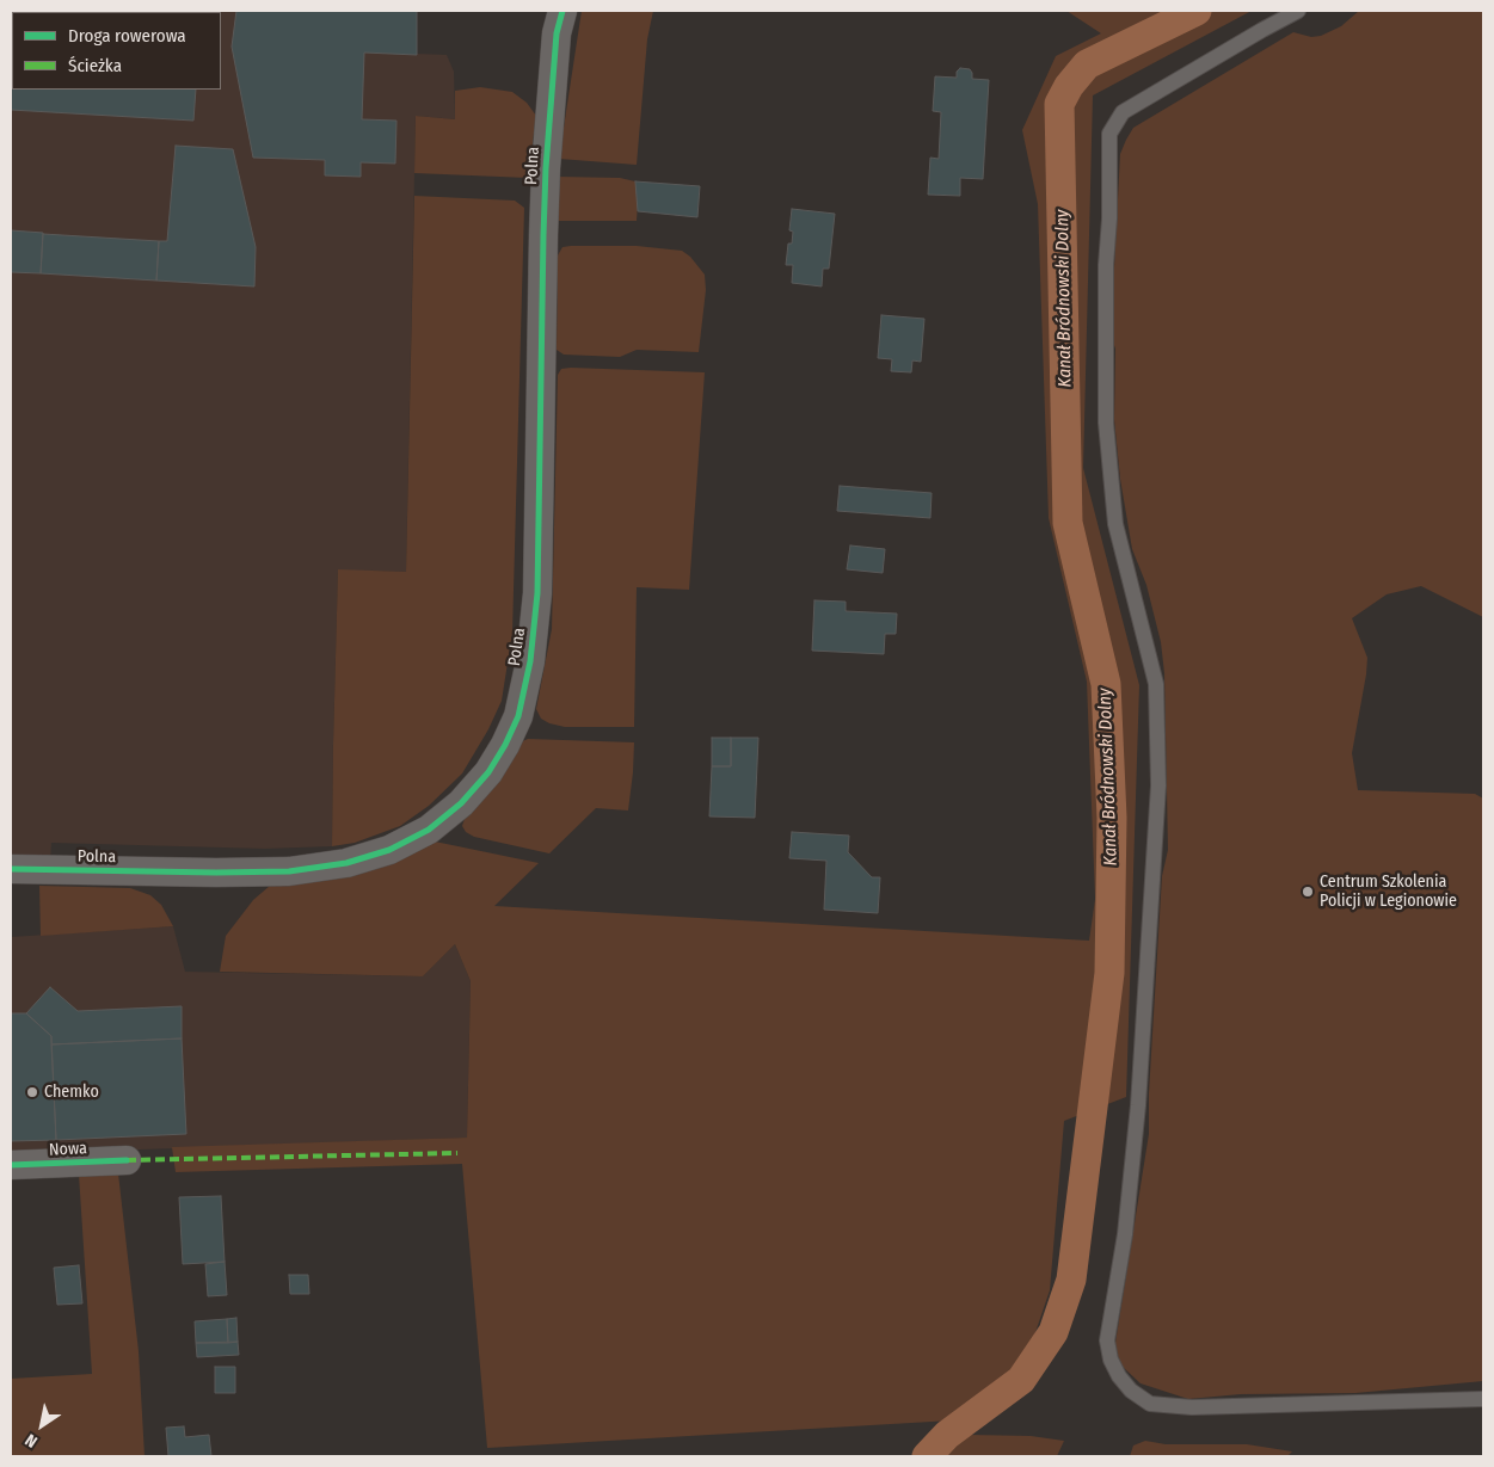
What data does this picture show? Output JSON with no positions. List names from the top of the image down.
{
  "streets": {
    "street": ["Polna", "Nowa"]
  },
  "water": ["Kanał Bródnowski Dolny"],
  "places": ["Centrum Szkolenia Policji w Legionowie", "Chemko"],
  "legend": ["Droga rowerowa", "Ścieżka"],
  "north": "bottom left"
}
